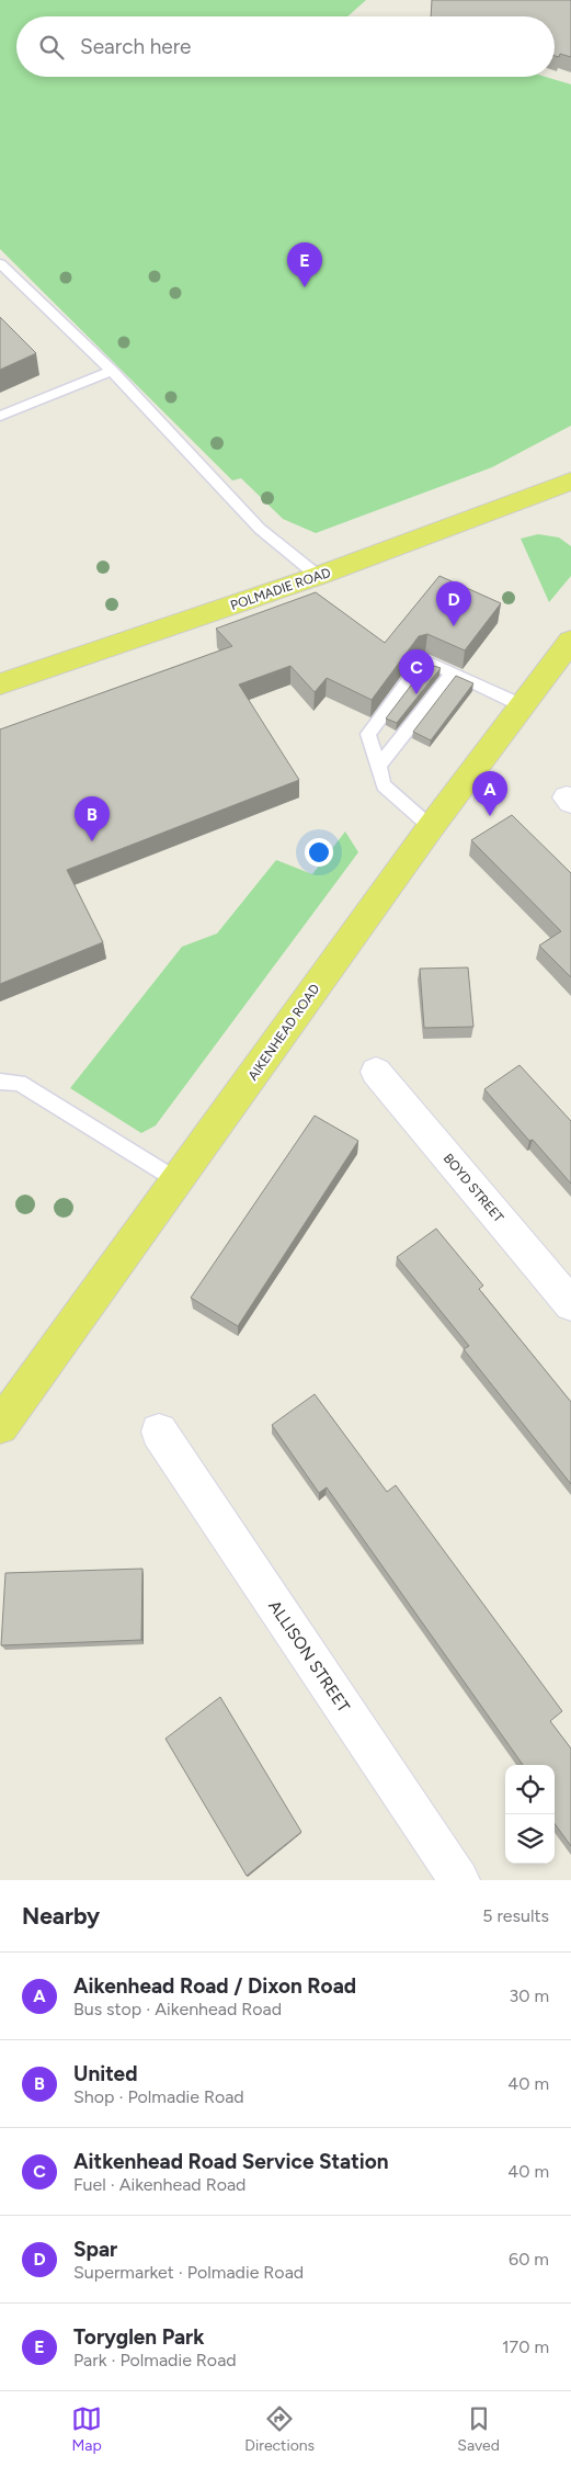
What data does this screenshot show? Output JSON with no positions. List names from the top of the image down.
{
  "streets": {
    "main road": ["POLMADIE ROAD", "AIKENHEAD ROAD"],
    "street": ["BOYD STREET", "ALLISON STREET"]
  },
  "page": {
    "search": "Search here",
    "pins": [
      "E",
      "D",
      "C",
      "A",
      "B"
    ],
    "heading": ["Nearby", "5 results"],
    "list": [
      {
        "mark": "A",
        "name": "Aikenhead Road / Dixon Road",
        "note": "Bus stop · Aikenhead Road",
        "value": "30 m"
      },
      {
        "mark": "B",
        "name": "United",
        "note": "Shop · Polmadie Road",
        "value": "40 m"
      },
      {
        "mark": "C",
        "name": "Aitkenhead Road Service Station",
        "note": "Fuel · Aikenhead Road",
        "value": "40 m"
      },
      {
        "mark": "D",
        "name": "Spar",
        "note": "Supermarket · Polmadie Road",
        "value": "60 m"
      },
      {
        "mark": "E",
        "name": "Toryglen Park",
        "note": "Park · Polmadie Road",
        "value": "170 m"
      }
    ],
    "nav": ["Map", "Directions", "Saved"]
  }
}
